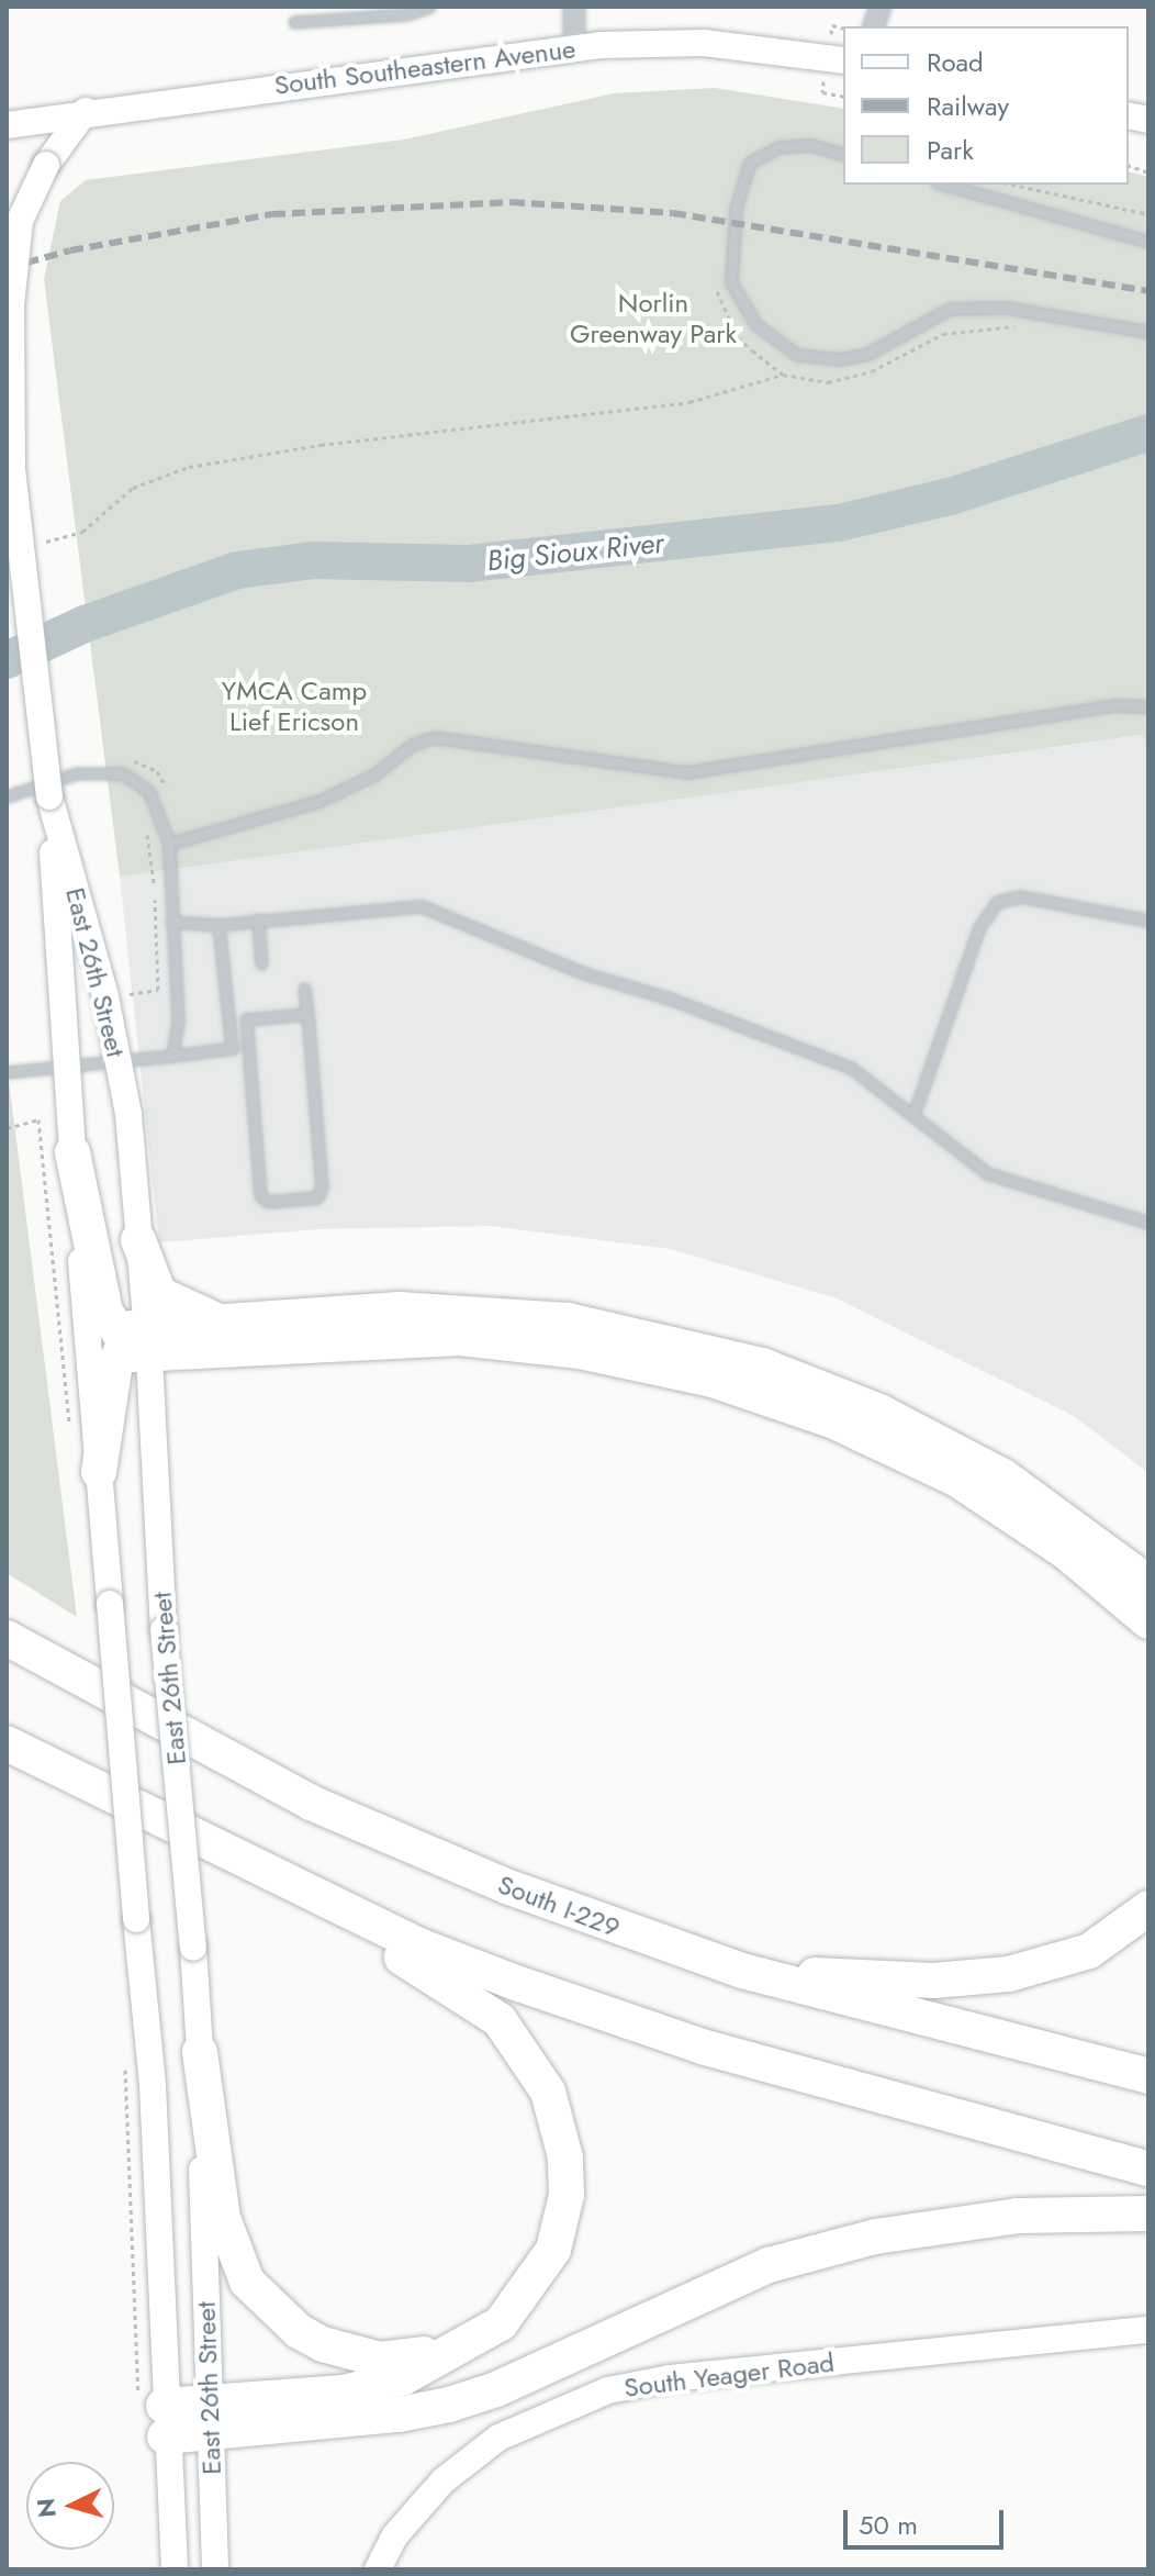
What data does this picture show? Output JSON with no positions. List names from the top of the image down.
{
  "streets": {
    "highway": ["South I-229"],
    "main road": ["South Southeastern Avenue", "East 26th Street", "South Yeager Road"]
  },
  "water": ["Big Sioux River"],
  "parks": ["Norlin Greenway Park", "YMCA Camp Lief Ericson"],
  "legend": ["Road", "Railway", "Park"],
  "scale_bar": "50 m",
  "north": "left"
}
